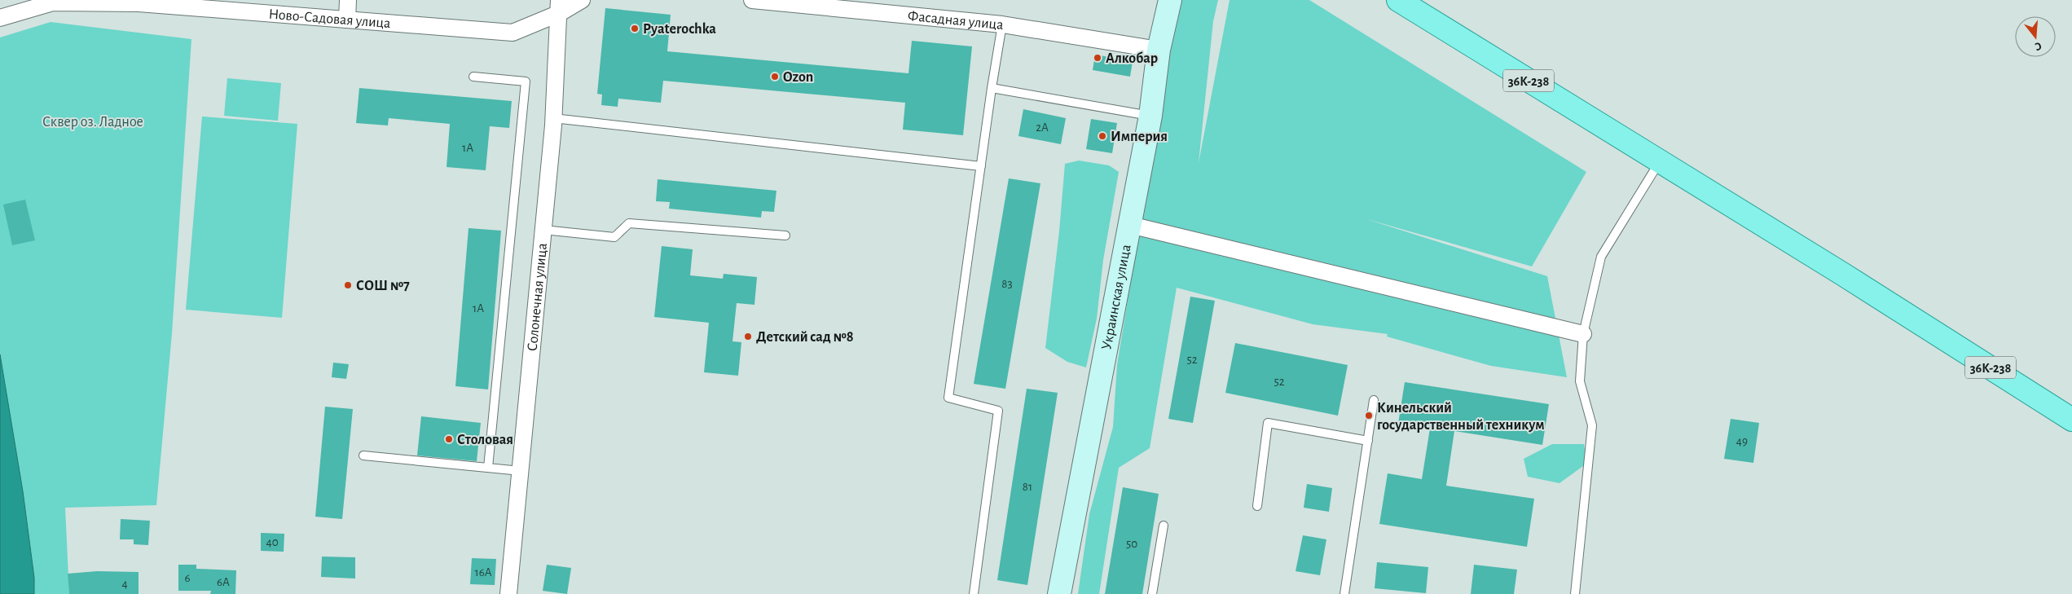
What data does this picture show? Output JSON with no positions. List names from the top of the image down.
{
  "streets": {
    "main road": ["36К-238", "Украинская улица"],
    "street": ["Ново-Садовая улица", "Фасадная улица", "Солонечная улица"]
  },
  "crossings": [
    ["Ново-Садовая улица", "Солонечная улица"],
    ["Фасадная улица", "Украинская улица"]
  ],
  "parks": ["Сквер оз. Ладное"],
  "places": [
    "Pyaterochka",
    "Алкобар",
    "Ozon",
    "Империя",
    "СОШ №7",
    "Детский сад №8",
    "Кинельский государственный техникум",
    "Столовая"
  ],
  "house_numbers": [
    "2А",
    "1А",
    "83",
    "1А",
    "52",
    "52",
    "49",
    "81",
    "40",
    "50",
    "16А",
    "6",
    "6А",
    "4"
  ],
  "north": "bottom"
}
